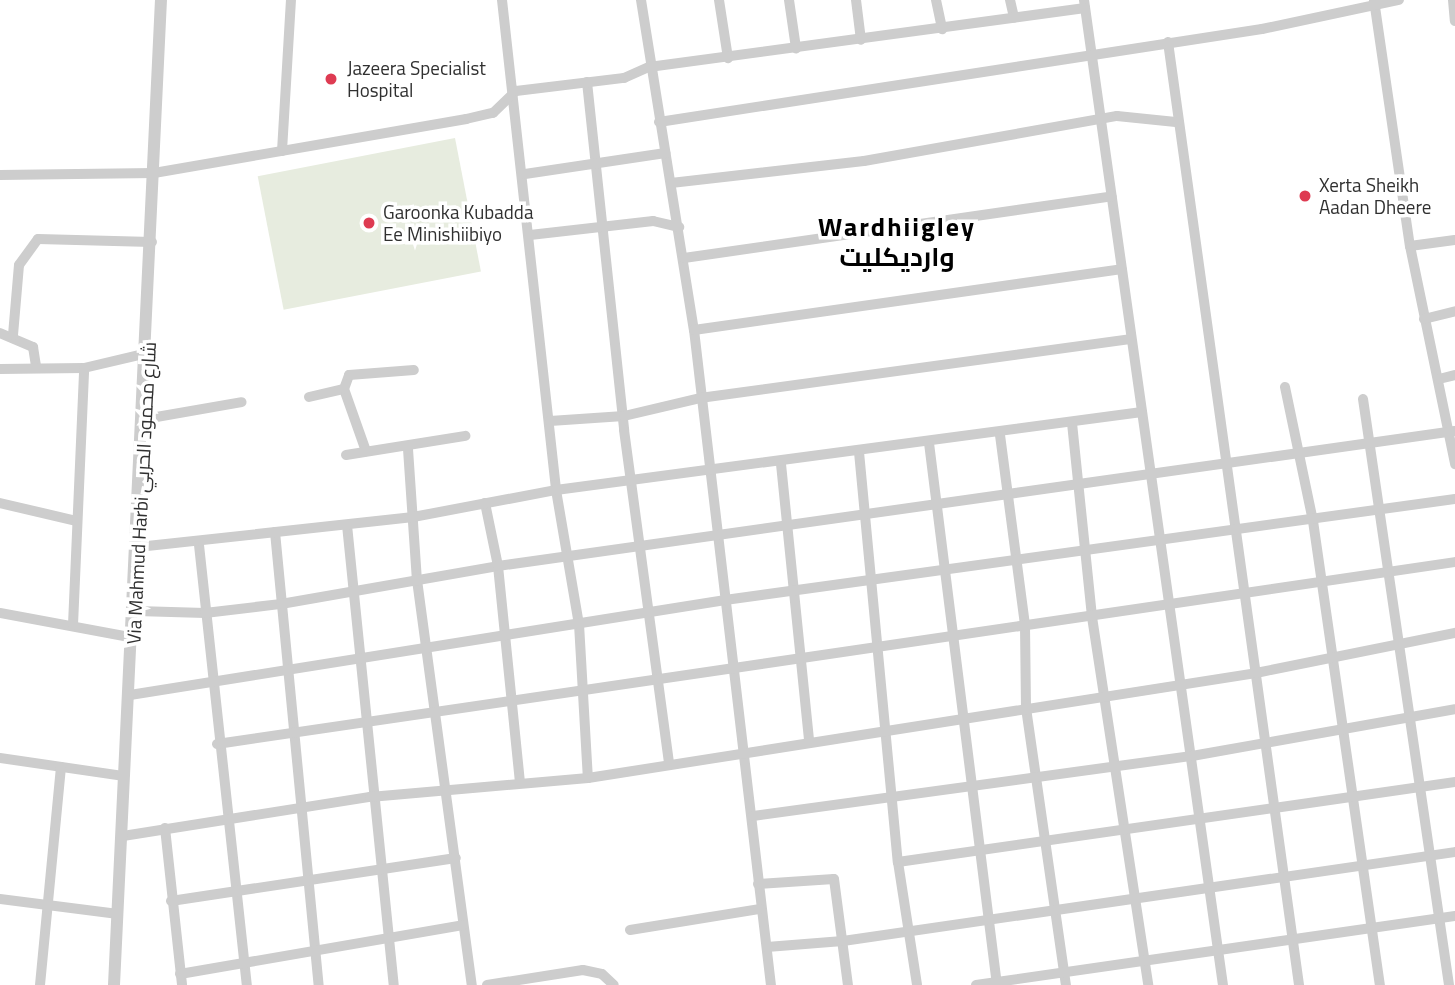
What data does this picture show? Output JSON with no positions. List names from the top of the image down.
{
  "streets": {
    "street": ["Via Mahmud Harbi شارع محمود الحربي"]
  },
  "districts": ["Wardhiigley وارديكليت"],
  "places": ["Jazeera Specialist Hospital", "Xerta Sheikh Aadan Dheere", "Garoonka Kubadda Ee Minishiibiyo"]
}
